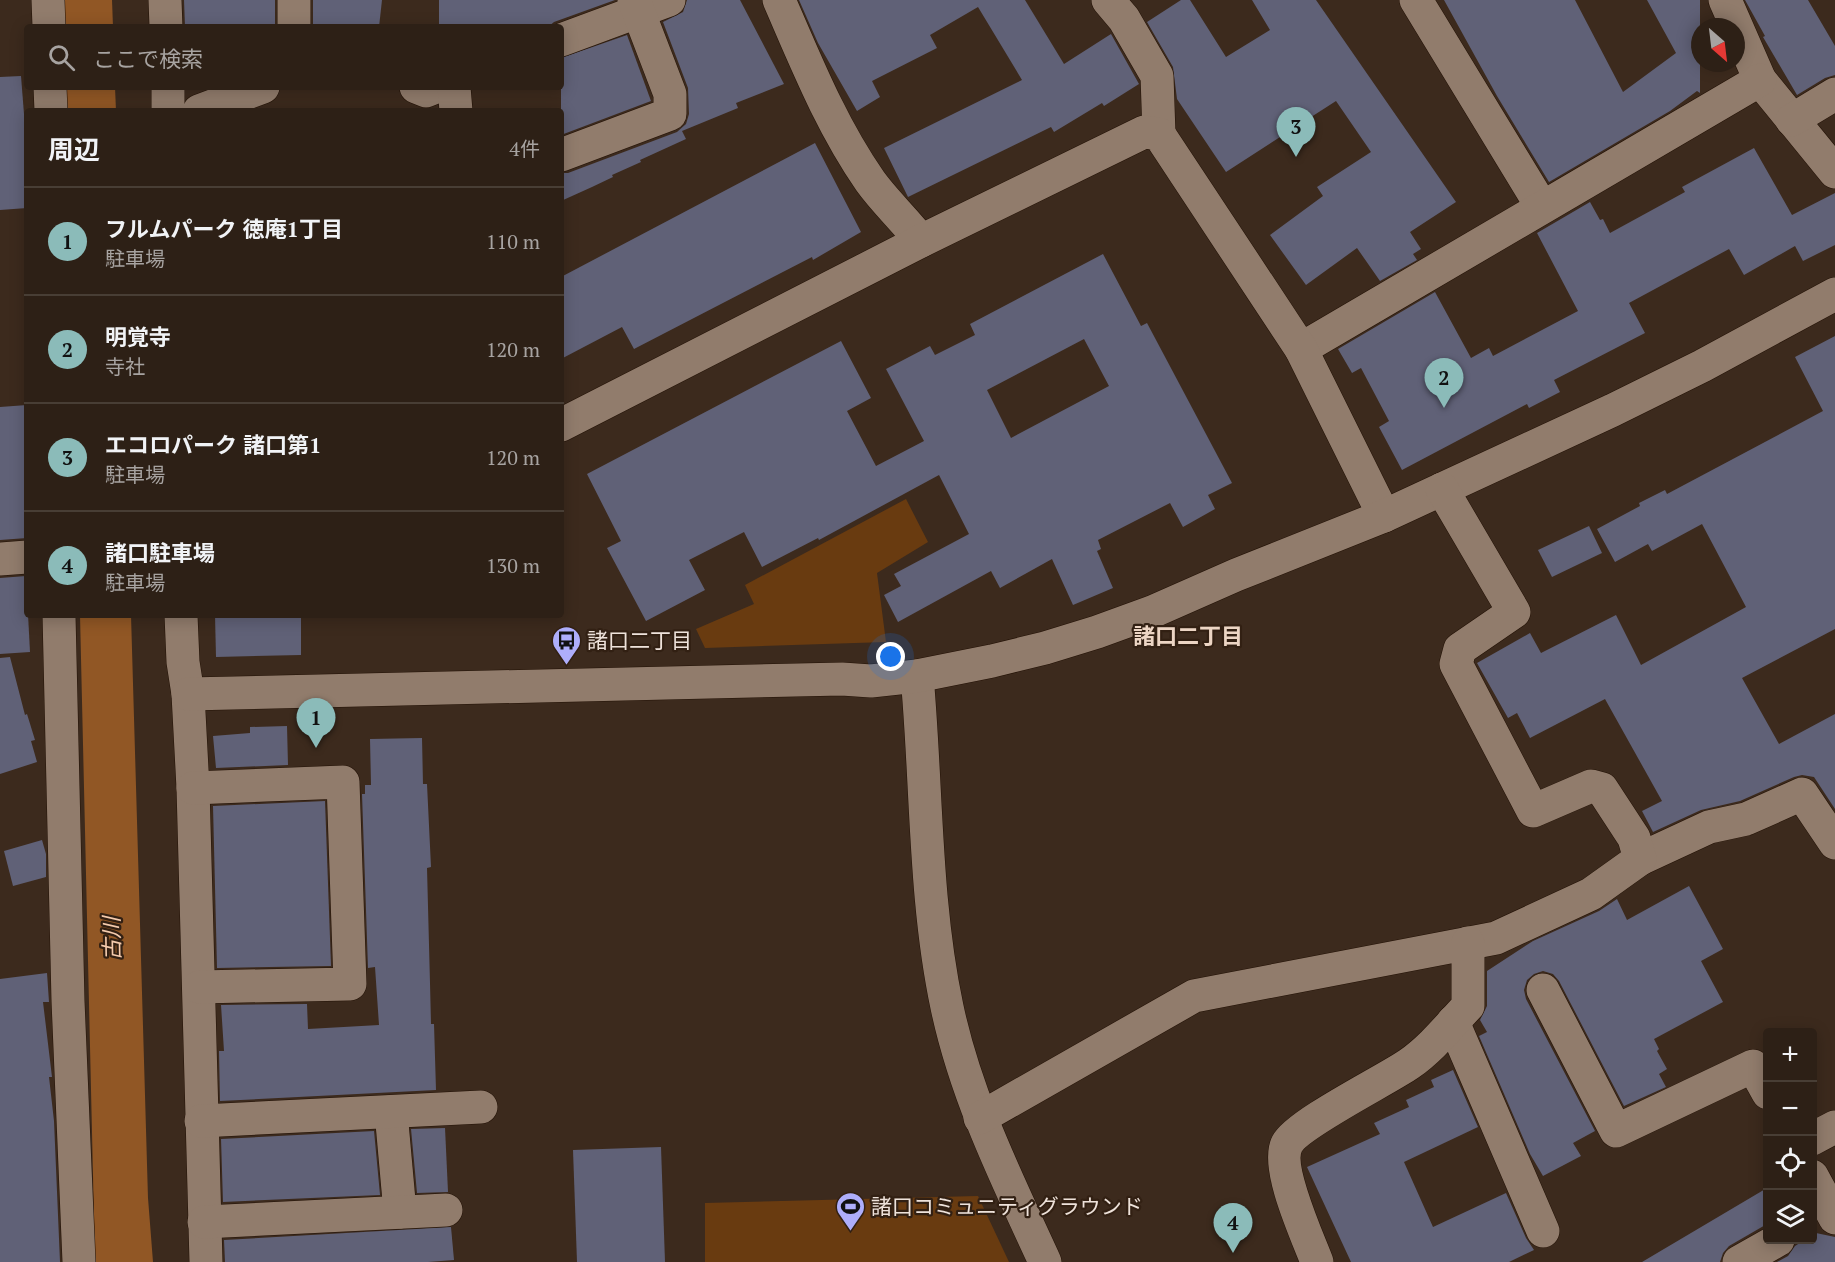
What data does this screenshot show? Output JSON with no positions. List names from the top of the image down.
{
  "districts": ["諸口二丁目"],
  "water": ["古川"],
  "places": {
    "bus stop": ["諸口二丁目"],
    "sports": ["諸口コミュニティグラウンド"]
  },
  "north": "bottom right",
  "page": {
    "search": "ここで検索",
    "pins": [
      "3",
      "2",
      "1",
      "4"
    ],
    "heading": ["周辺", "4件"],
    "list": [
      {
        "mark": "1",
        "name": "フルムパーク 徳庵1丁目",
        "note": "駐車場",
        "value": "110 m"
      },
      {
        "mark": "2",
        "name": "明覚寺",
        "note": "寺社",
        "value": "120 m"
      },
      {
        "mark": "3",
        "name": "エコロパーク 諸口第1",
        "note": "駐車場",
        "value": "120 m"
      },
      {
        "mark": "4",
        "name": "諸口駐車場",
        "note": "駐車場",
        "value": "130 m"
      }
    ],
    "map_buttons": ["+", "−"]
  }
}
